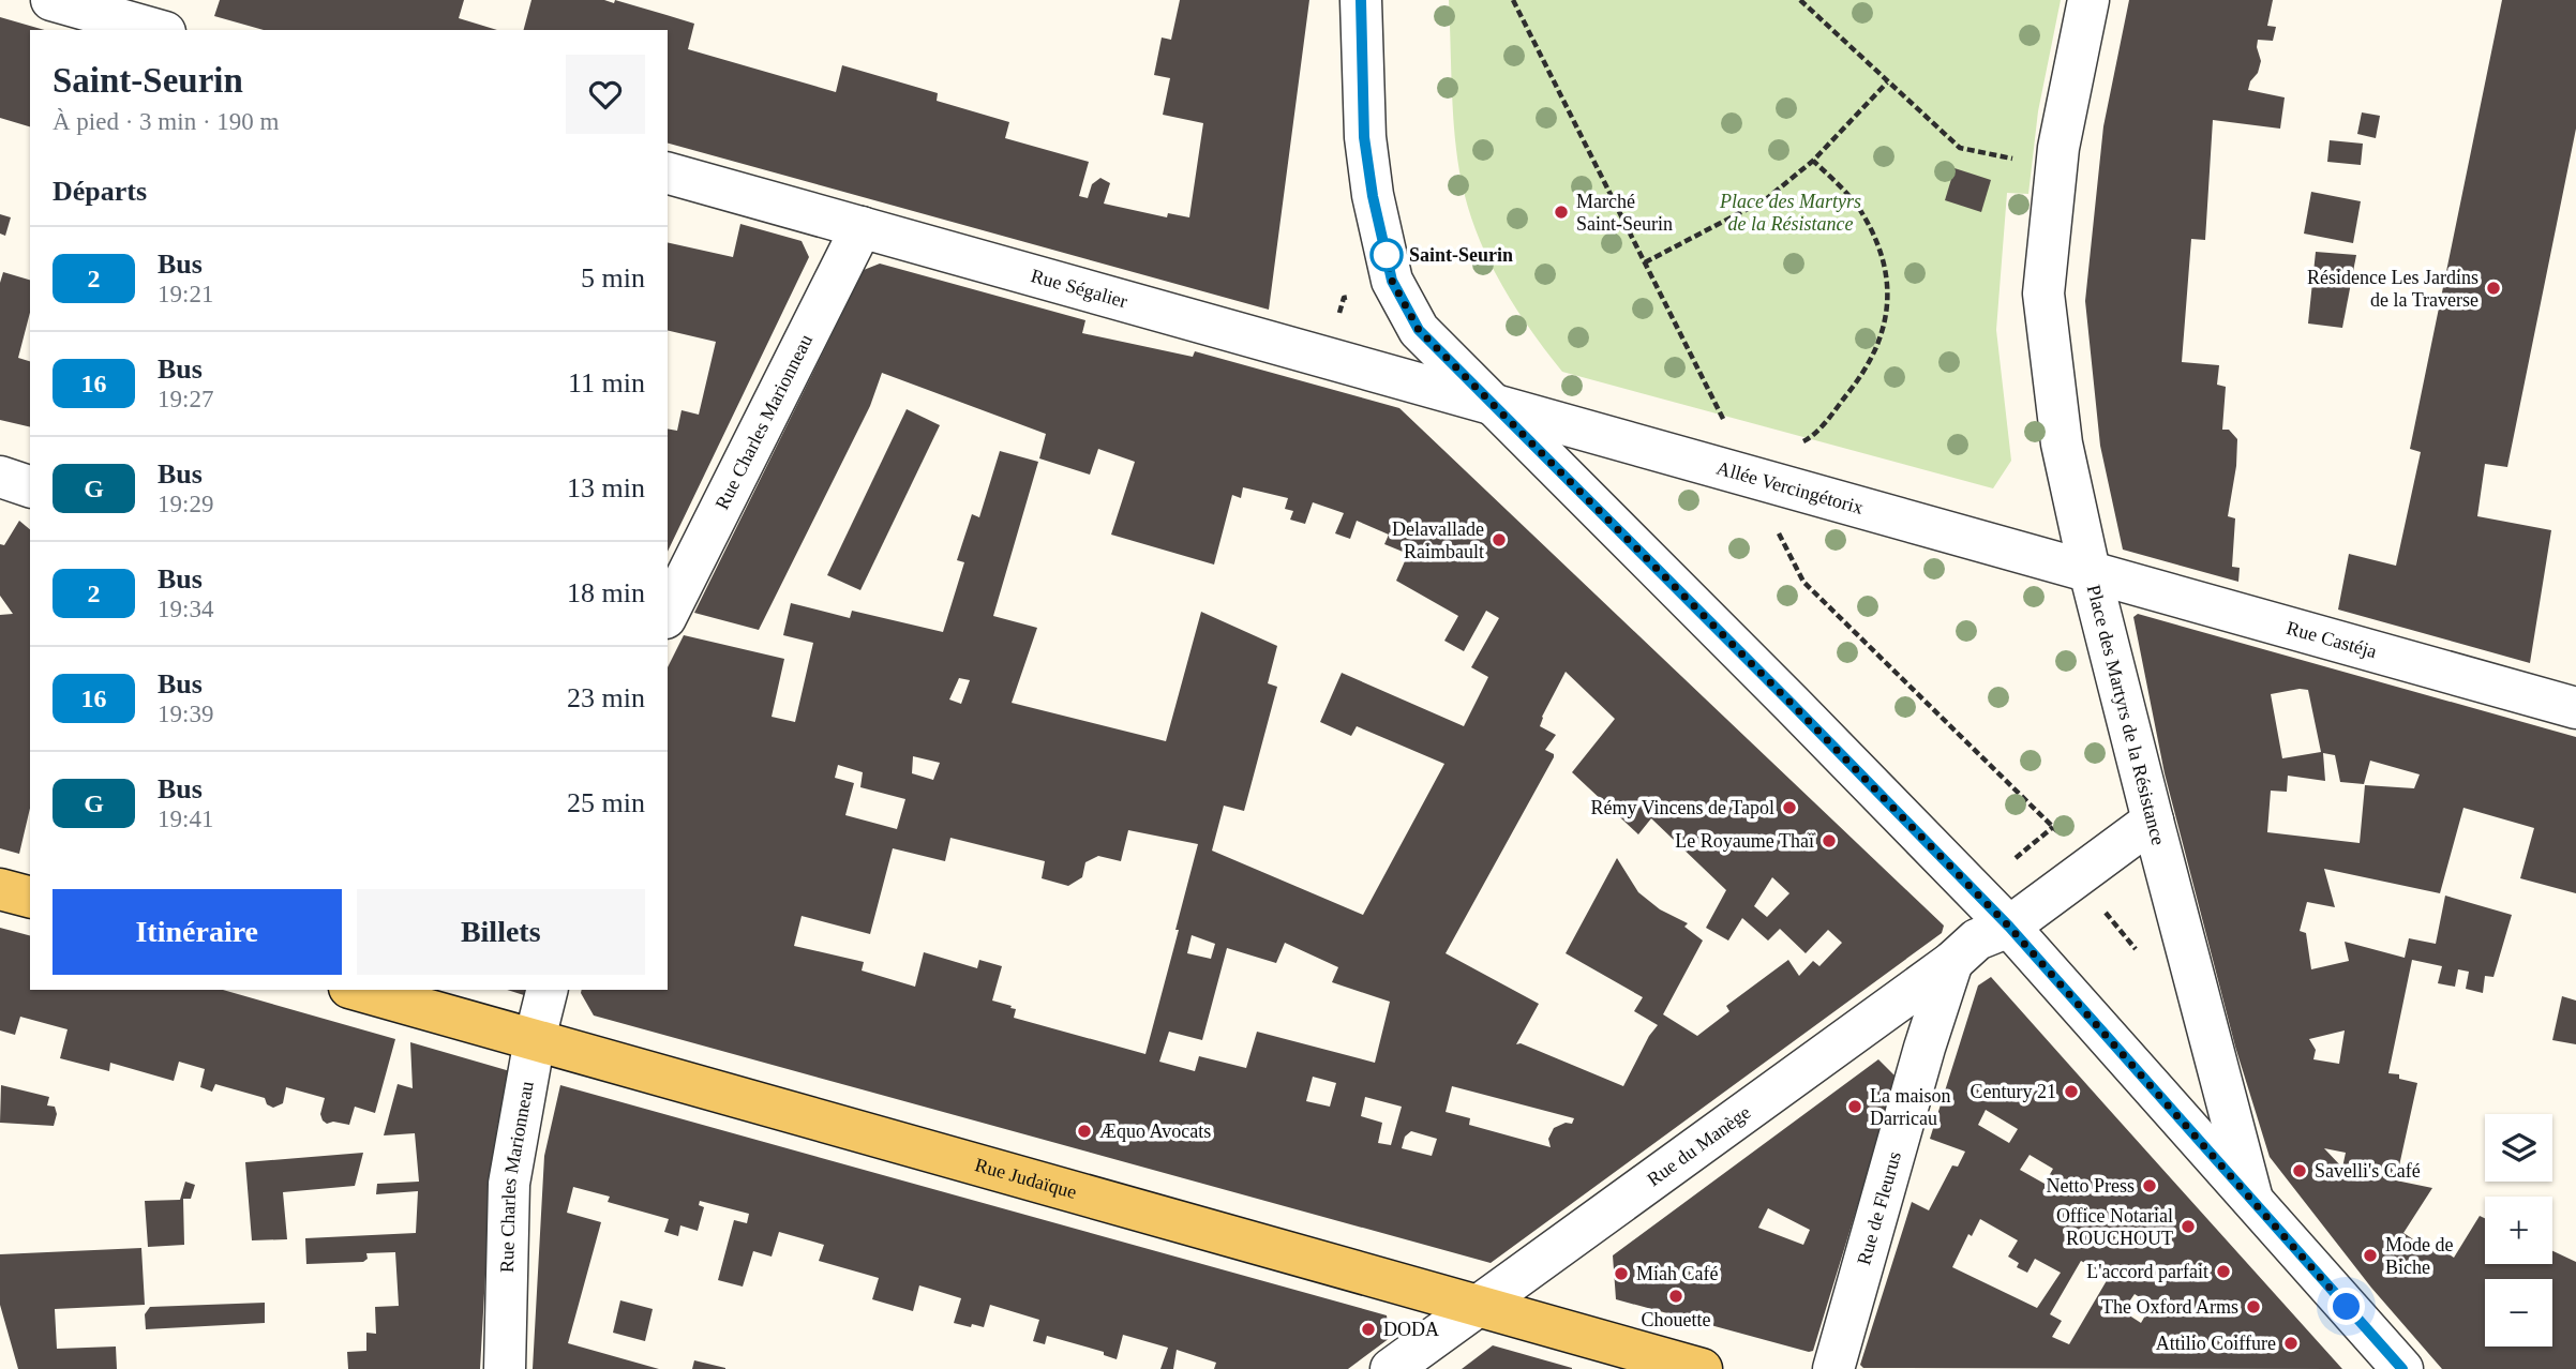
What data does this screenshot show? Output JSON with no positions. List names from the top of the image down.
{
  "streets": {
    "main road": ["Rue Judaïque"],
    "street": [
      "Rue Ségalier",
      "Rue Charles Marionneau",
      "Allée Vercingétorix",
      "Rue Castéja",
      "Place des Martyrs de la Résistance",
      "Rue du Manège",
      "Rue de Fleurus"
    ]
  },
  "crossings": [
    ["Rue Ségalier", "Rue Charles Marionneau"],
    ["Rue Ségalier", "Allée Vercingétorix"],
    ["Rue Ségalier", "Place des Martyrs de la Résistance"],
    ["Rue Charles Marionneau", "Rue Judaïque"],
    ["Allée Vercingétorix", "Rue Castéja"],
    ["Allée Vercingétorix", "Place des Martyrs de la Résistance"],
    ["Rue Castéja", "Place des Martyrs de la Résistance"],
    ["Place des Martyrs de la Résistance", "Rue du Manège"],
    ["Rue du Manège", "Rue Judaïque"],
    ["Rue du Manège", "Rue de Fleurus"]
  ],
  "parks": ["Place des Martyrs de la Résistance"],
  "places": [
    "Marché Saint-Seurin",
    "Saint-Seurin",
    "Résidence Les Jardins de la Traverse",
    "Delavallade Raimbault",
    "Rémy Vincens de Tapol",
    "Le Royaume Thaï",
    "Century 21",
    "La maison Darricau",
    "Æquo Avocats",
    "Savelli's Café",
    "Netto Press",
    "Office Notarial ROUCHOUT",
    "Mode de Biche",
    "L'accord parfait",
    "Miah Café",
    "Chouette",
    "The Oxford Arms",
    "DODA",
    "Attilio Coiffure"
  ],
  "lines": ["bus line 2"],
  "page": {
    "heading": [
      ["Saint-Seurin", "À pied · 3 min · 190 m"],
      "Départs"
    ],
    "list": [
      {
        "mark": "2",
        "name": "Bus",
        "note": "19:21",
        "value": "5 min"
      },
      {
        "mark": "16",
        "name": "Bus",
        "note": "19:27",
        "value": "11 min"
      },
      {
        "mark": "G",
        "name": "Bus",
        "note": "19:29",
        "value": "13 min"
      },
      {
        "mark": "2",
        "name": "Bus",
        "note": "19:34",
        "value": "18 min"
      },
      {
        "mark": "16",
        "name": "Bus",
        "note": "19:39",
        "value": "23 min"
      },
      {
        "mark": "G",
        "name": "Bus",
        "note": "19:41",
        "value": "25 min"
      }
    ],
    "buttons": ["Itinéraire", "Billets"],
    "map_buttons": ["+", "−"]
  }
}
